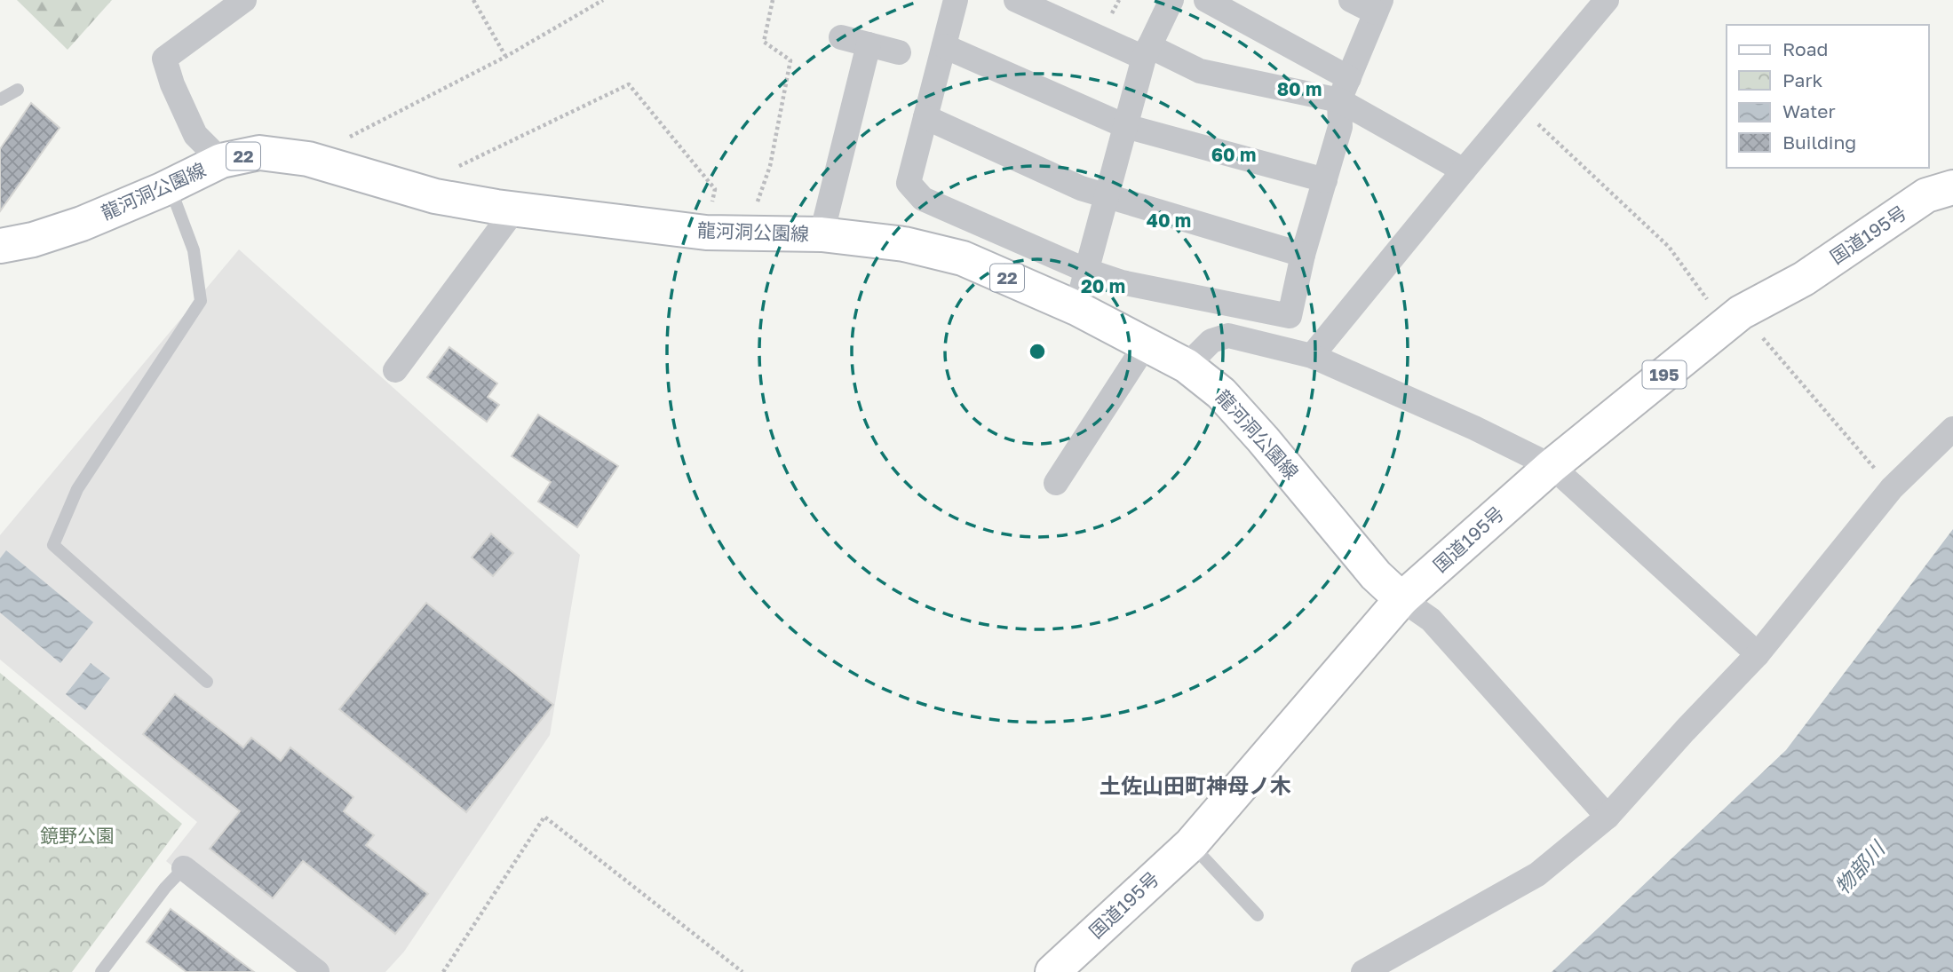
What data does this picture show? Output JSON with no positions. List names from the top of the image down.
{
  "streets": {
    "main road": [
      "22",
      "龍河洞公園線",
      "国道195号",
      "195"
    ]
  },
  "crossings": [
    ["龍河洞公園線", "国道195号"]
  ],
  "districts": ["土佐山田町神母ノ木"],
  "water": ["物部川"],
  "parks": ["鏡野公園"],
  "legend": [
    "Road",
    "Park",
    "Water",
    "Building"
  ],
  "rings": [
    "80 m",
    "60 m",
    "40 m",
    "20 m"
  ]
}
